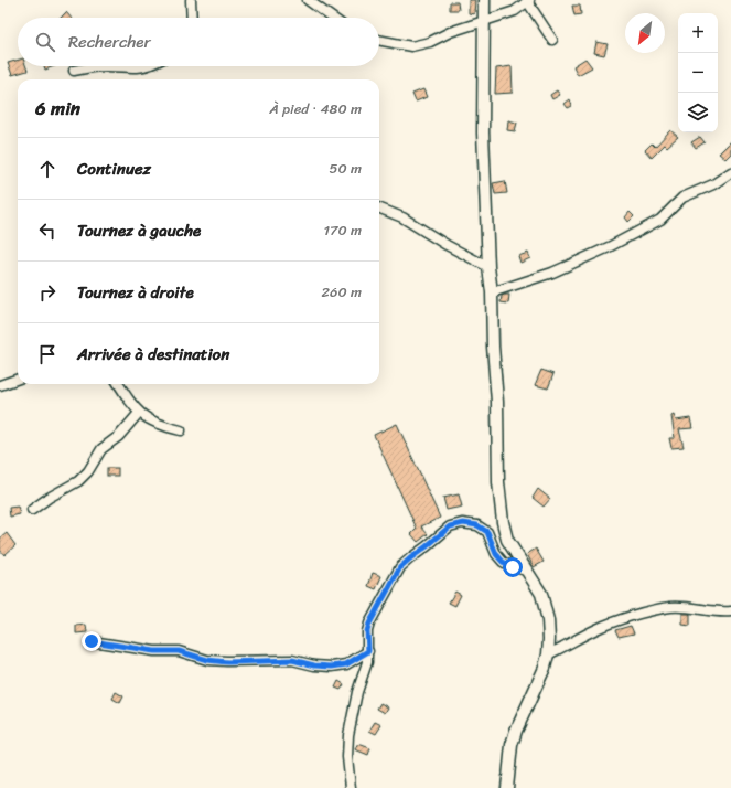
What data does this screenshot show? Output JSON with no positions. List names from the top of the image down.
{
  "north": "bottom left",
  "page": {
    "map_buttons": ["+", "−"],
    "search": "Rechercher",
    "heading": ["6 min", "À pied · 480 m"],
    "list": [
      ["Continuez", "50 m"],
      ["Tournez à gauche", "170 m"],
      ["Tournez à droite", "260 m"],
      "Arrivée à destination"
    ]
  }
}
